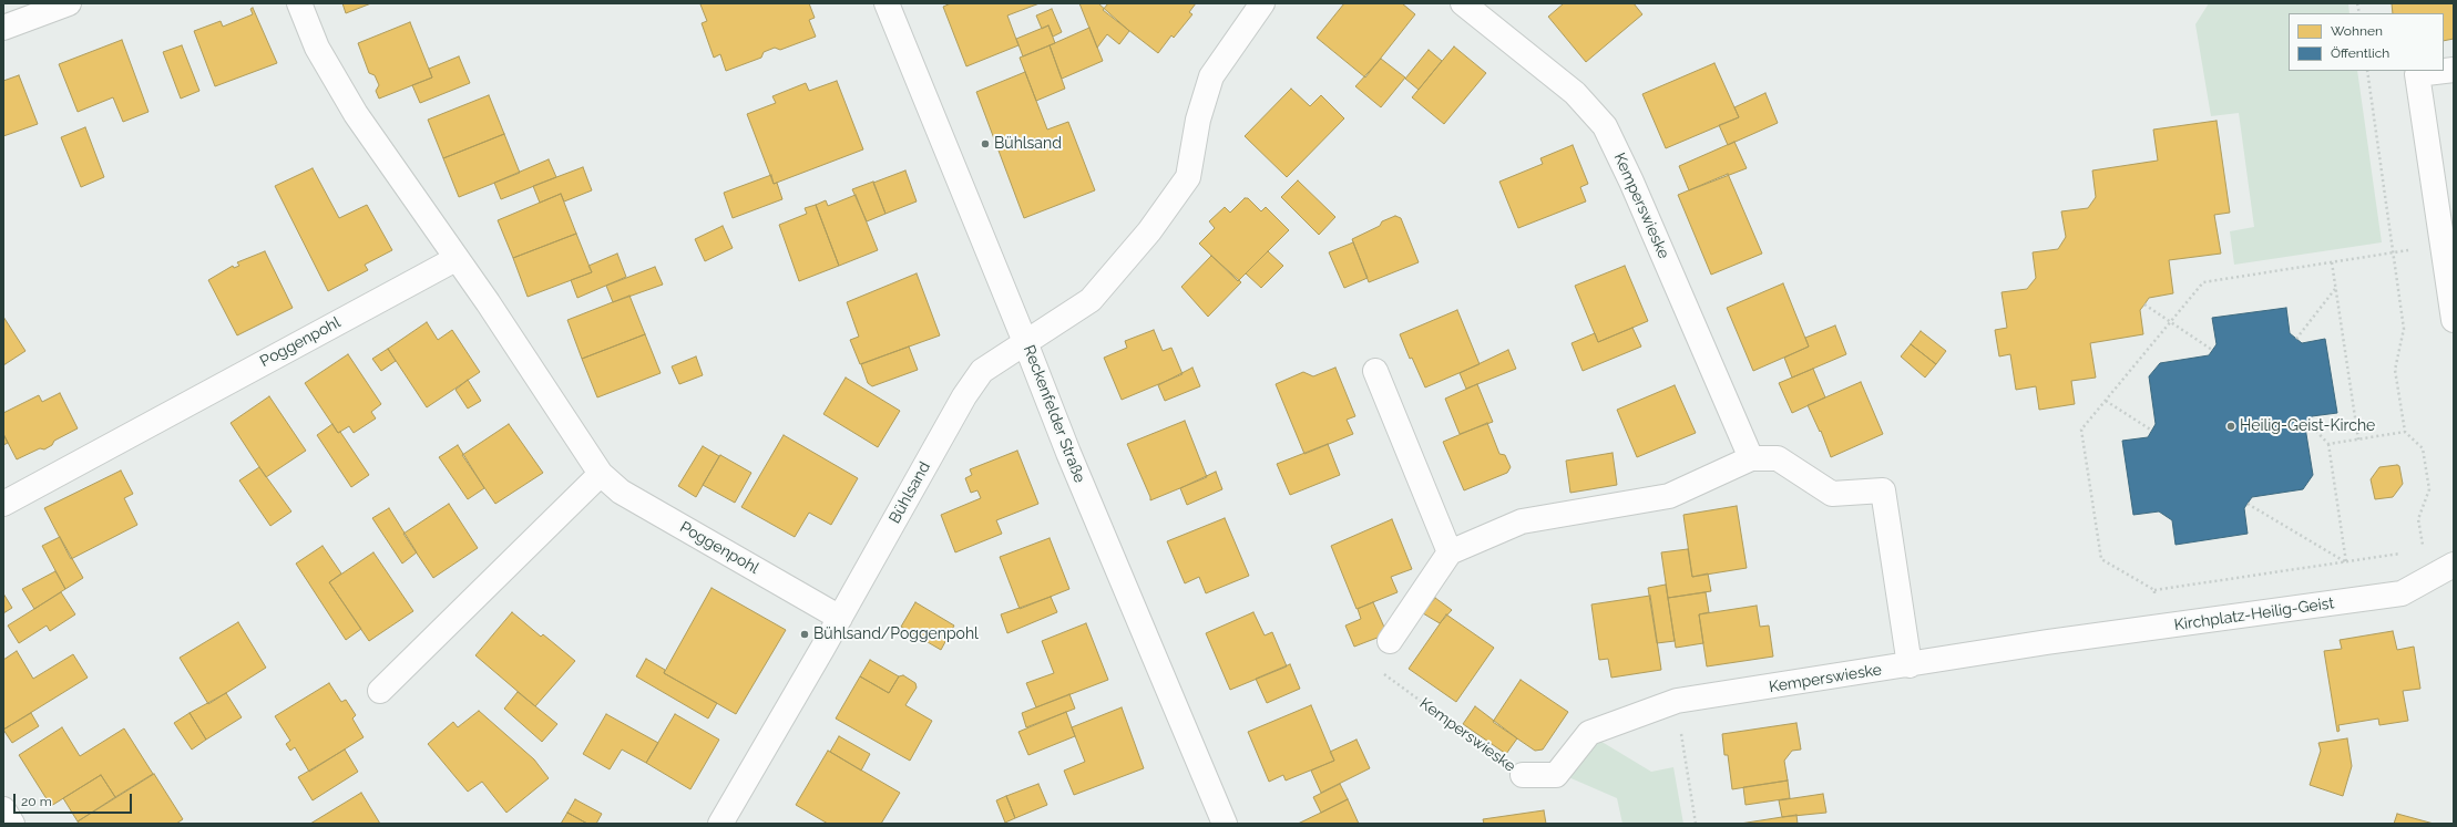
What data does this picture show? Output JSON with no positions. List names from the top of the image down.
{
  "streets": {
    "street": [
      "Kemperswieske",
      "Poggenpohl",
      "Reckenfelder Straße",
      "Bühlsand",
      "Kirchplatz-Heilig-Geist"
    ]
  },
  "crossings": [
    ["Kemperswieske", "Kirchplatz-Heilig-Geist"],
    ["Poggenpohl", "Bühlsand"],
    ["Reckenfelder Straße", "Bühlsand"]
  ],
  "places": ["Bühlsand", "Heilig-Geist-Kirche", "Bühlsand/Poggenpohl"],
  "legend": ["Wohnen", "Öffentlich"],
  "scale_bar": "20 m"
}
